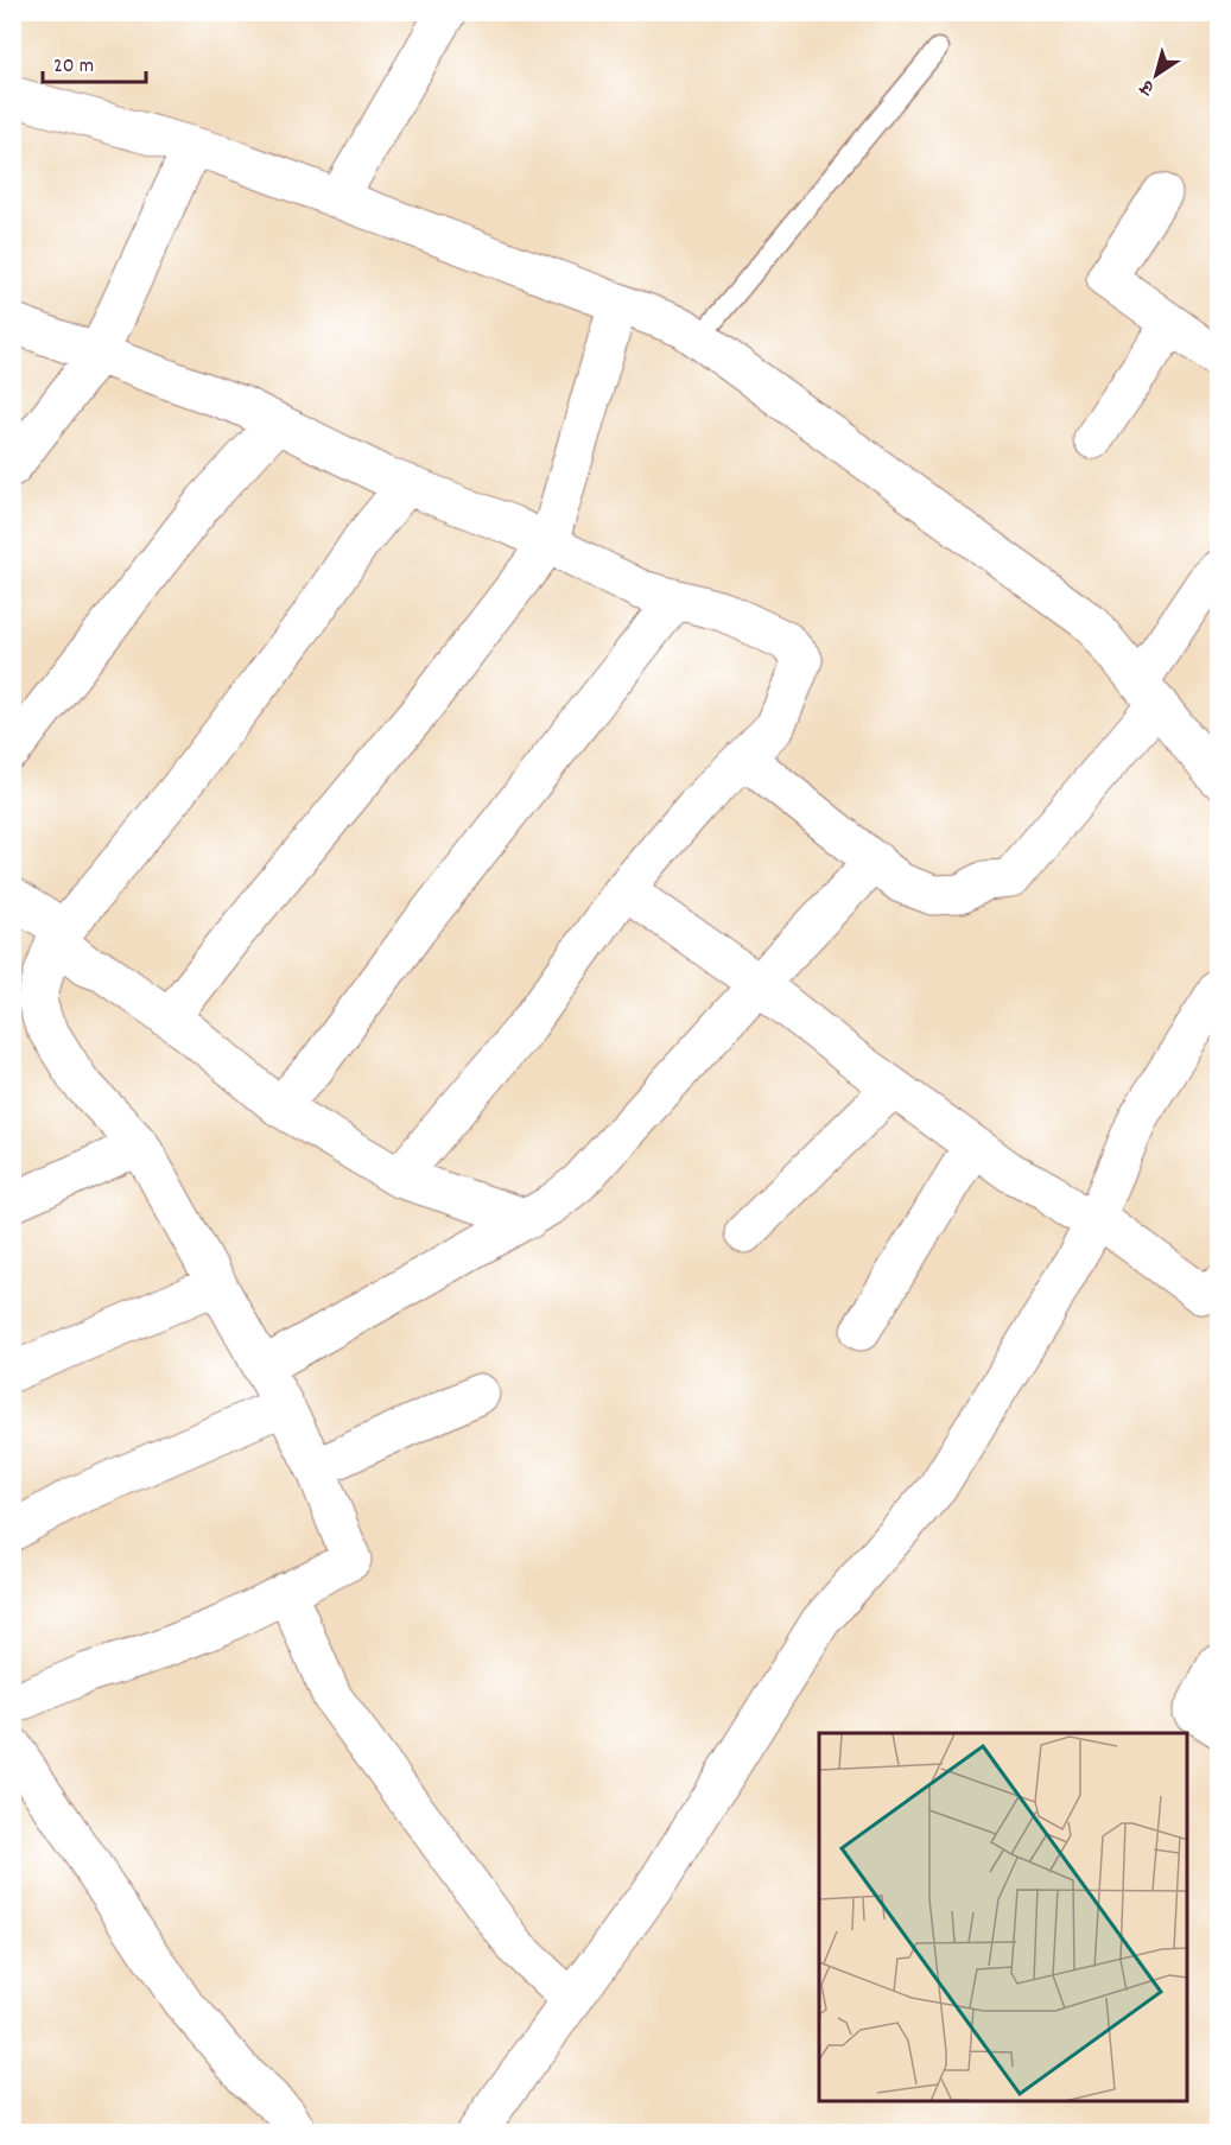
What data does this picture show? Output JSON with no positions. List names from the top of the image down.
{
  "scale_bar": "20 m",
  "north": "bottom left"
}
